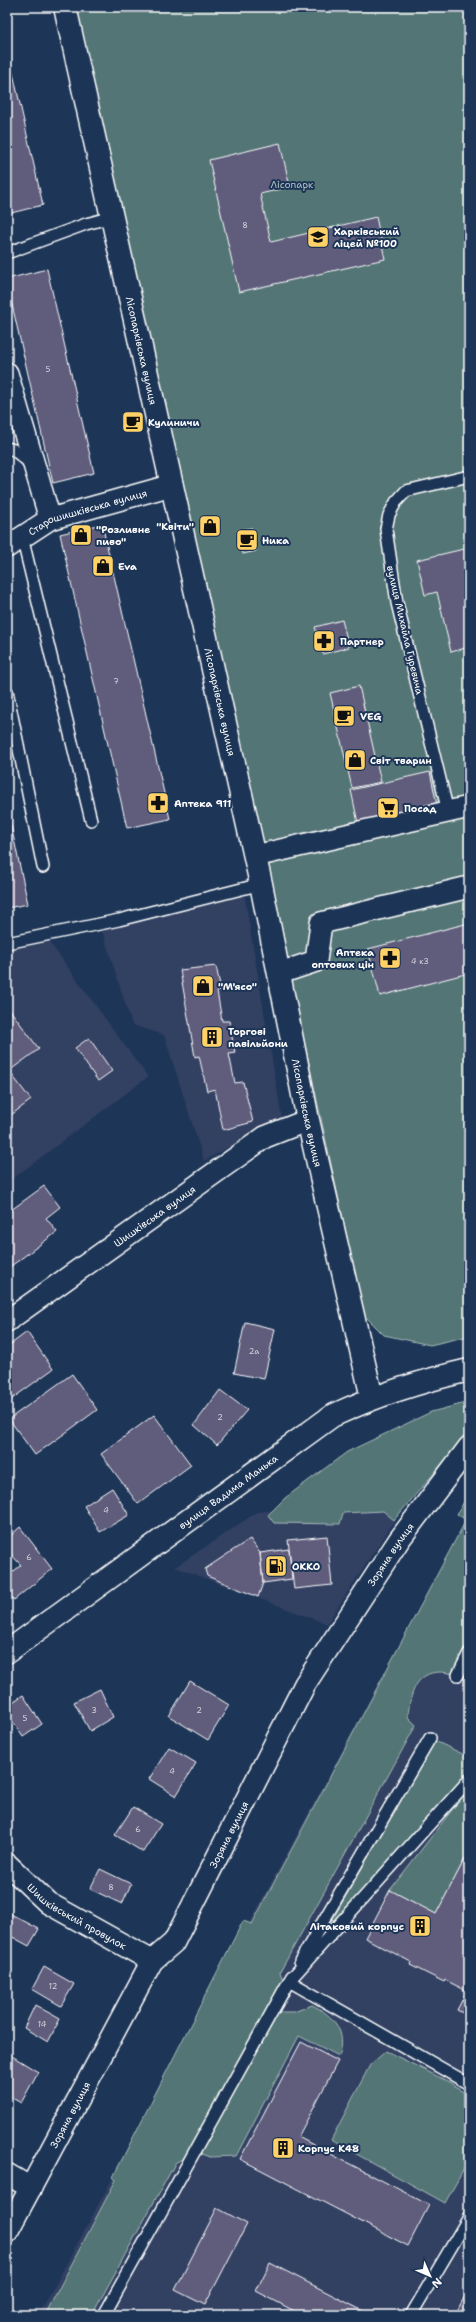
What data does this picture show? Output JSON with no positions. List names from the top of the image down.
{
  "streets": {
    "street": [
      "Лісопарківська вулиця",
      "Старошишківська вулиця",
      "Шишківська вулиця",
      "вулиця Вадима Манька",
      "Зоряна вулиця",
      "Шишківський провулок"
    ],
    "lane": ["вулиця Михайла Гуревича"]
  },
  "crossings": [
    ["Лісопарківська вулиця", "Старошишківська вулиця"],
    ["Лісопарківська вулиця", "Шишківська вулиця"],
    ["Лісопарківська вулиця", "вулиця Вадима Манька"],
    ["Зоряна вулиця", "Шишківський провулок"]
  ],
  "parks": ["Лісопарк"],
  "places": {
    "school or university": ["Харківський ліцей №100"],
    "cafe": ["Кулиничи", "Ника", "VEG"],
    "shop": [
      "\"Квіти\"",
      "\"Розливне пиво\"",
      "Eva",
      "Світ тварин",
      "\"М'ясо\""
    ],
    "pharmacy": ["Партнер", "Аптека 911", "Аптека оптових цін"],
    "supermarket": ["Посад"],
    "building": ["Торгові павільйони", "Літаковий корпус", "Корпус К48"],
    "fuel station": ["ОККО"]
  },
  "house_numbers": [
    "8",
    "5",
    "7",
    "4 к3",
    "2а",
    "2",
    "4",
    "6",
    "3",
    "2",
    "5",
    "4",
    "6",
    "8",
    "12",
    "14"
  ],
  "north": "bottom right"
}
